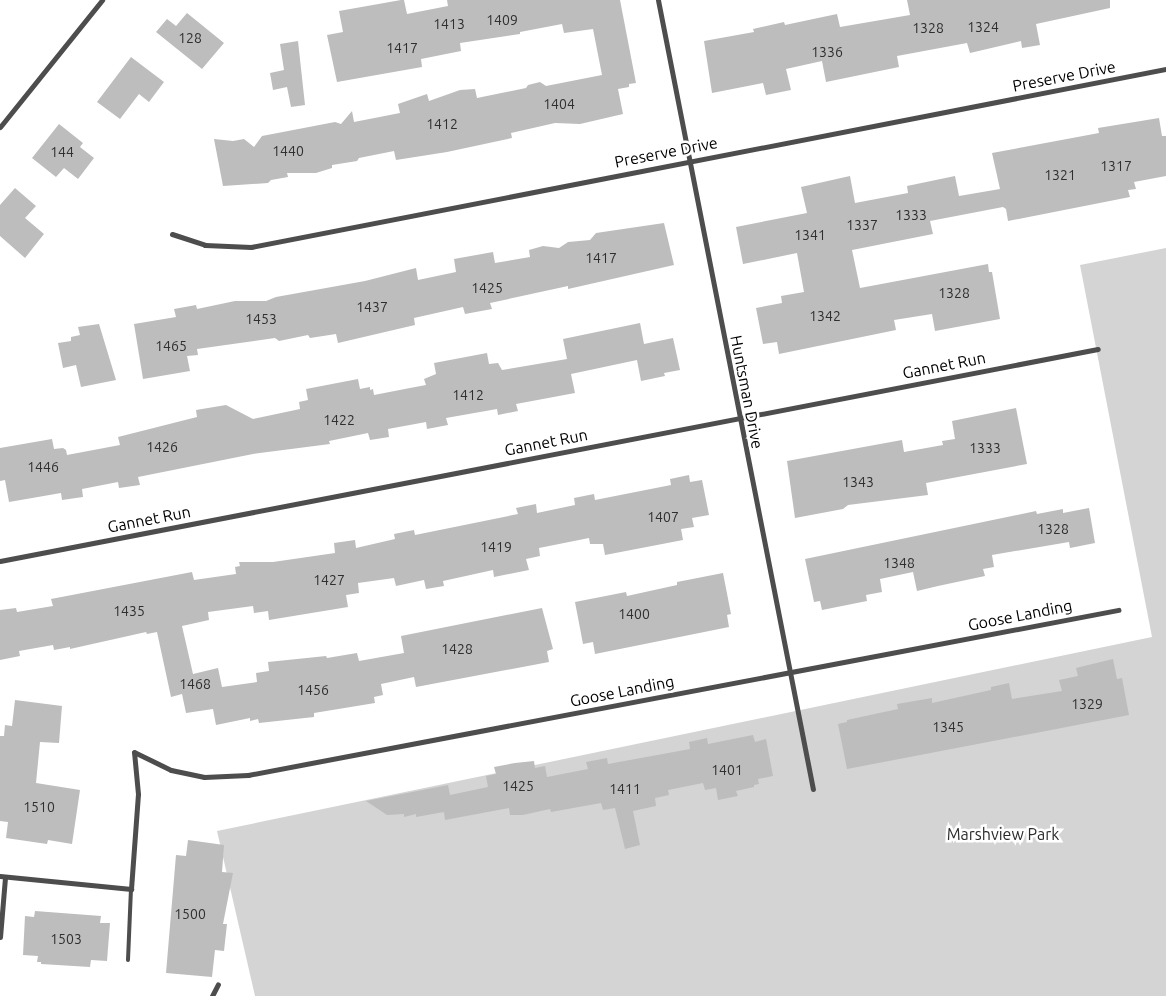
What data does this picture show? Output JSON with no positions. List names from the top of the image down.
{
  "streets": {
    "street": [
      "Preserve Drive",
      "Gannet Run",
      "Huntsman Drive",
      "Goose Landing"
    ]
  },
  "crossings": [
    ["Preserve Drive", "Huntsman Drive"],
    ["Gannet Run", "Huntsman Drive"],
    ["Huntsman Drive", "Goose Landing"]
  ],
  "parks": ["Marshview Park"],
  "house_numbers": [
    "1409",
    "1413",
    "1324",
    "1328",
    "128",
    "1417",
    "1336",
    "1404",
    "1412",
    "1440",
    "144",
    "1317",
    "1321",
    "1333",
    "1337",
    "1341",
    "1417",
    "1425",
    "1328",
    "1437",
    "1342",
    "1453",
    "1465",
    "1412",
    "1422",
    "1426",
    "1333",
    "1446",
    "1343",
    "1407",
    "1328",
    "1419",
    "1348",
    "1427",
    "1435",
    "1400",
    "1428",
    "1468",
    "1456",
    "1329",
    "1345",
    "1401",
    "1425",
    "1411",
    "1510",
    "1500",
    "1503"
  ]
}
